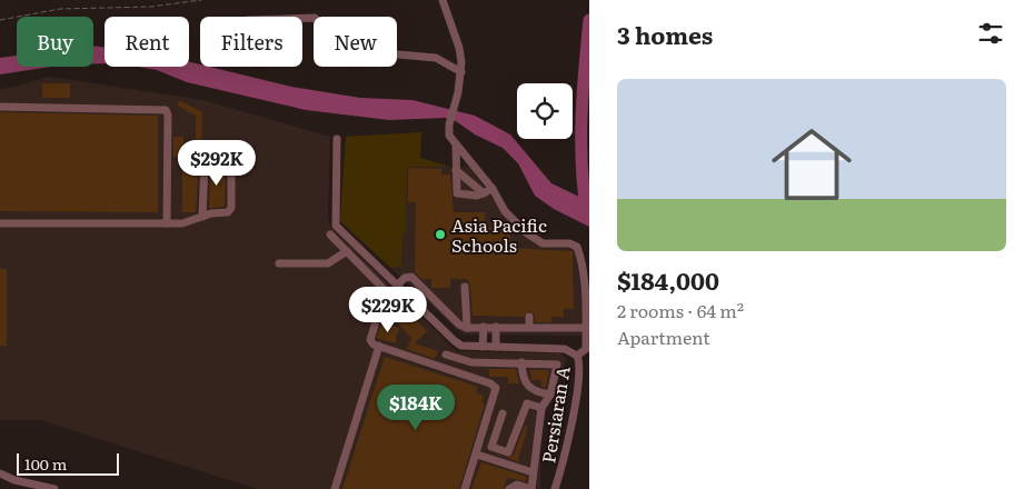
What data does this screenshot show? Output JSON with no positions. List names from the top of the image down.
{
  "streets": {
    "lane": ["Persiaran A"]
  },
  "places": ["Asia Pacific Schools"],
  "scale_bar": "100 m",
  "page": {
    "heading": "3 homes",
    "chip": [
      "Buy",
      "Rent",
      "Filters",
      "New"
    ],
    "list": [
      {
        "name": "$184,000",
        "note": "2 rooms · 64 m² · Apartment"
      }
    ],
    "price": ["$292K", "$229K", "$184K"],
    "scale": "100 m"
  }
}
